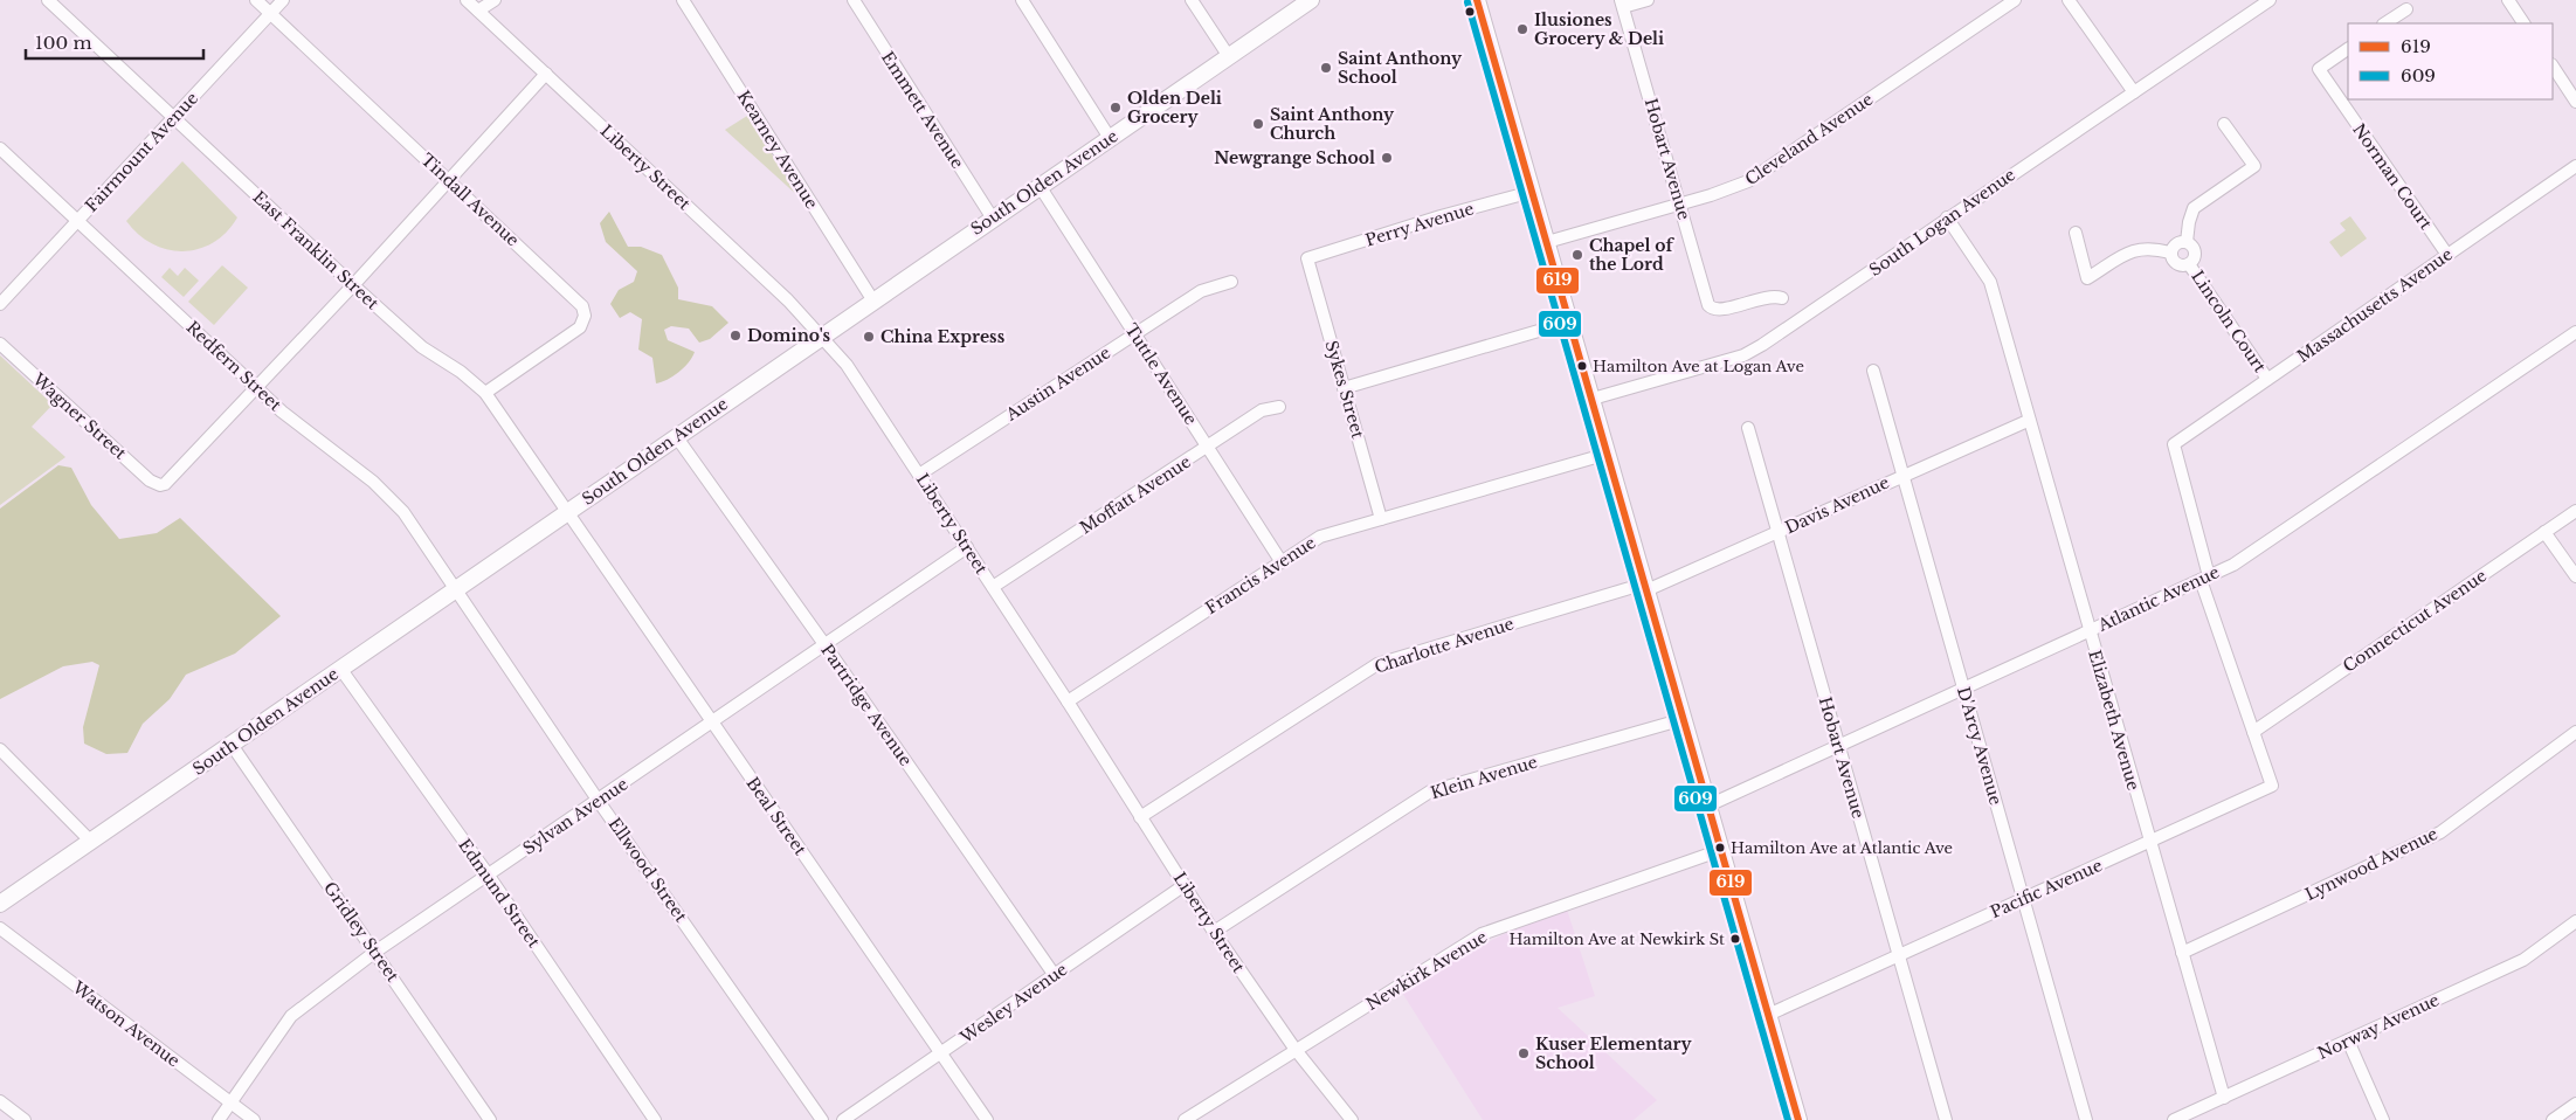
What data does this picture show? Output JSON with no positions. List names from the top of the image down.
{
  "streets": {
    "main road": ["South Olden Avenue"],
    "street": [
      "Emmett Avenue",
      "Cleveland Avenue",
      "Kearney Avenue",
      "Fairmount Avenue",
      "Hobart Avenue",
      "Liberty Street",
      "Norman Court",
      "Tindall Avenue",
      "South Logan Avenue",
      "Perry Avenue",
      "East Franklin Street",
      "Massachusetts Avenue",
      "Lincoln Court",
      "Redfern Street",
      "Tuttle Avenue",
      "Austin Avenue",
      "Sykes Street",
      "Wagner Street",
      "Moffatt Avenue",
      "Davis Avenue",
      "Francis Avenue",
      "Atlantic Avenue",
      "Connecticut Avenue",
      "Charlotte Avenue",
      "Partridge Avenue",
      "Elizabeth Avenue",
      "D'Arcy Avenue",
      "Klein Avenue",
      "Sylvan Avenue",
      "Beal Street",
      "Lynwood Avenue",
      "Ellwood Street",
      "Pacific Avenue",
      "Edmund Street",
      "Gridley Street",
      "Newkirk Avenue",
      "Wesley Avenue",
      "Watson Avenue",
      "Norway Avenue"
    ]
  },
  "crossings": [
    ["Emmett Avenue", "South Olden Avenue"],
    ["Cleveland Avenue", "Hobart Avenue"],
    ["Kearney Avenue", "South Olden Avenue"],
    ["Fairmount Avenue", "Tindall Avenue"],
    ["Fairmount Avenue", "East Franklin Street"],
    ["Fairmount Avenue", "Redfern Street"],
    ["Hobart Avenue", "Davis Avenue"],
    ["Hobart Avenue", "Atlantic Avenue"],
    ["Hobart Avenue", "Pacific Avenue"],
    ["Liberty Street", "South Olden Avenue"],
    ["Liberty Street", "Austin Avenue"],
    ["Liberty Street", "Moffatt Avenue"],
    ["Liberty Street", "Francis Avenue"],
    ["Liberty Street", "Charlotte Avenue"],
    ["Liberty Street", "Klein Avenue"],
    ["Liberty Street", "Sylvan Avenue"],
    ["Liberty Street", "Newkirk Avenue"],
    ["Liberty Street", "Wesley Avenue"],
    ["Norman Court", "Massachusetts Avenue"],
    ["South Olden Avenue", "East Franklin Street"],
    ["South Olden Avenue", "Redfern Street"],
    ["South Olden Avenue", "Tuttle Avenue"],
    ["South Olden Avenue", "Partridge Avenue"],
    ["South Olden Avenue", "Beal Street"],
    ["South Olden Avenue", "Ellwood Street"],
    ["South Olden Avenue", "Edmund Street"],
    ["South Olden Avenue", "Gridley Street"],
    ["Tindall Avenue", "East Franklin Street"],
    ["South Logan Avenue", "Elizabeth Avenue"],
    ["Perry Avenue", "Sykes Street"],
    ["East Franklin Street", "Beal Street"],
    ["Massachusetts Avenue", "Lincoln Court"],
    ["Massachusetts Avenue", "Atlantic Avenue"],
    ["Redfern Street", "Wagner Street"],
    ["Redfern Street", "Ellwood Street"],
    ["Tuttle Avenue", "Austin Avenue"],
    ["Tuttle Avenue", "Moffatt Avenue"],
    ["Tuttle Avenue", "Francis Avenue"],
    ["Sykes Street", "Francis Avenue"],
    ["Davis Avenue", "Charlotte Avenue"],
    ["Davis Avenue", "Elizabeth Avenue"],
    ["Davis Avenue", "D'Arcy Avenue"],
    ["Atlantic Avenue", "Elizabeth Avenue"],
    ["Atlantic Avenue", "D'Arcy Avenue"],
    ["Connecticut Avenue", "Pacific Avenue"],
    ["Partridge Avenue", "Sylvan Avenue"],
    ["Partridge Avenue", "Wesley Avenue"],
    ["Elizabeth Avenue", "Lynwood Avenue"],
    ["Elizabeth Avenue", "Pacific Avenue"],
    ["Elizabeth Avenue", "Norway Avenue"],
    ["D'Arcy Avenue", "Pacific Avenue"],
    ["Sylvan Avenue", "Beal Street"],
    ["Sylvan Avenue", "Ellwood Street"],
    ["Sylvan Avenue", "Edmund Street"],
    ["Sylvan Avenue", "Gridley Street"],
    ["Sylvan Avenue", "Watson Avenue"],
    ["Beal Street", "Wesley Avenue"]
  ],
  "places": [
    "Ilusiones Grocery & Deli",
    "Saint Anthony School",
    "Olden Deli Grocery",
    "Saint Anthony Church",
    "Newgrange School",
    "Chapel of the Lord",
    "Domino's",
    "China Express",
    "Hamilton Ave at Logan Ave",
    "Hamilton Ave at Atlantic Ave",
    "Hamilton Ave at Newkirk St",
    "Kuser Elementary School"
  ],
  "lines": ["transit line 619", "transit line 609"],
  "legend": ["619", "609"],
  "scale_bar": "100 m"
}
